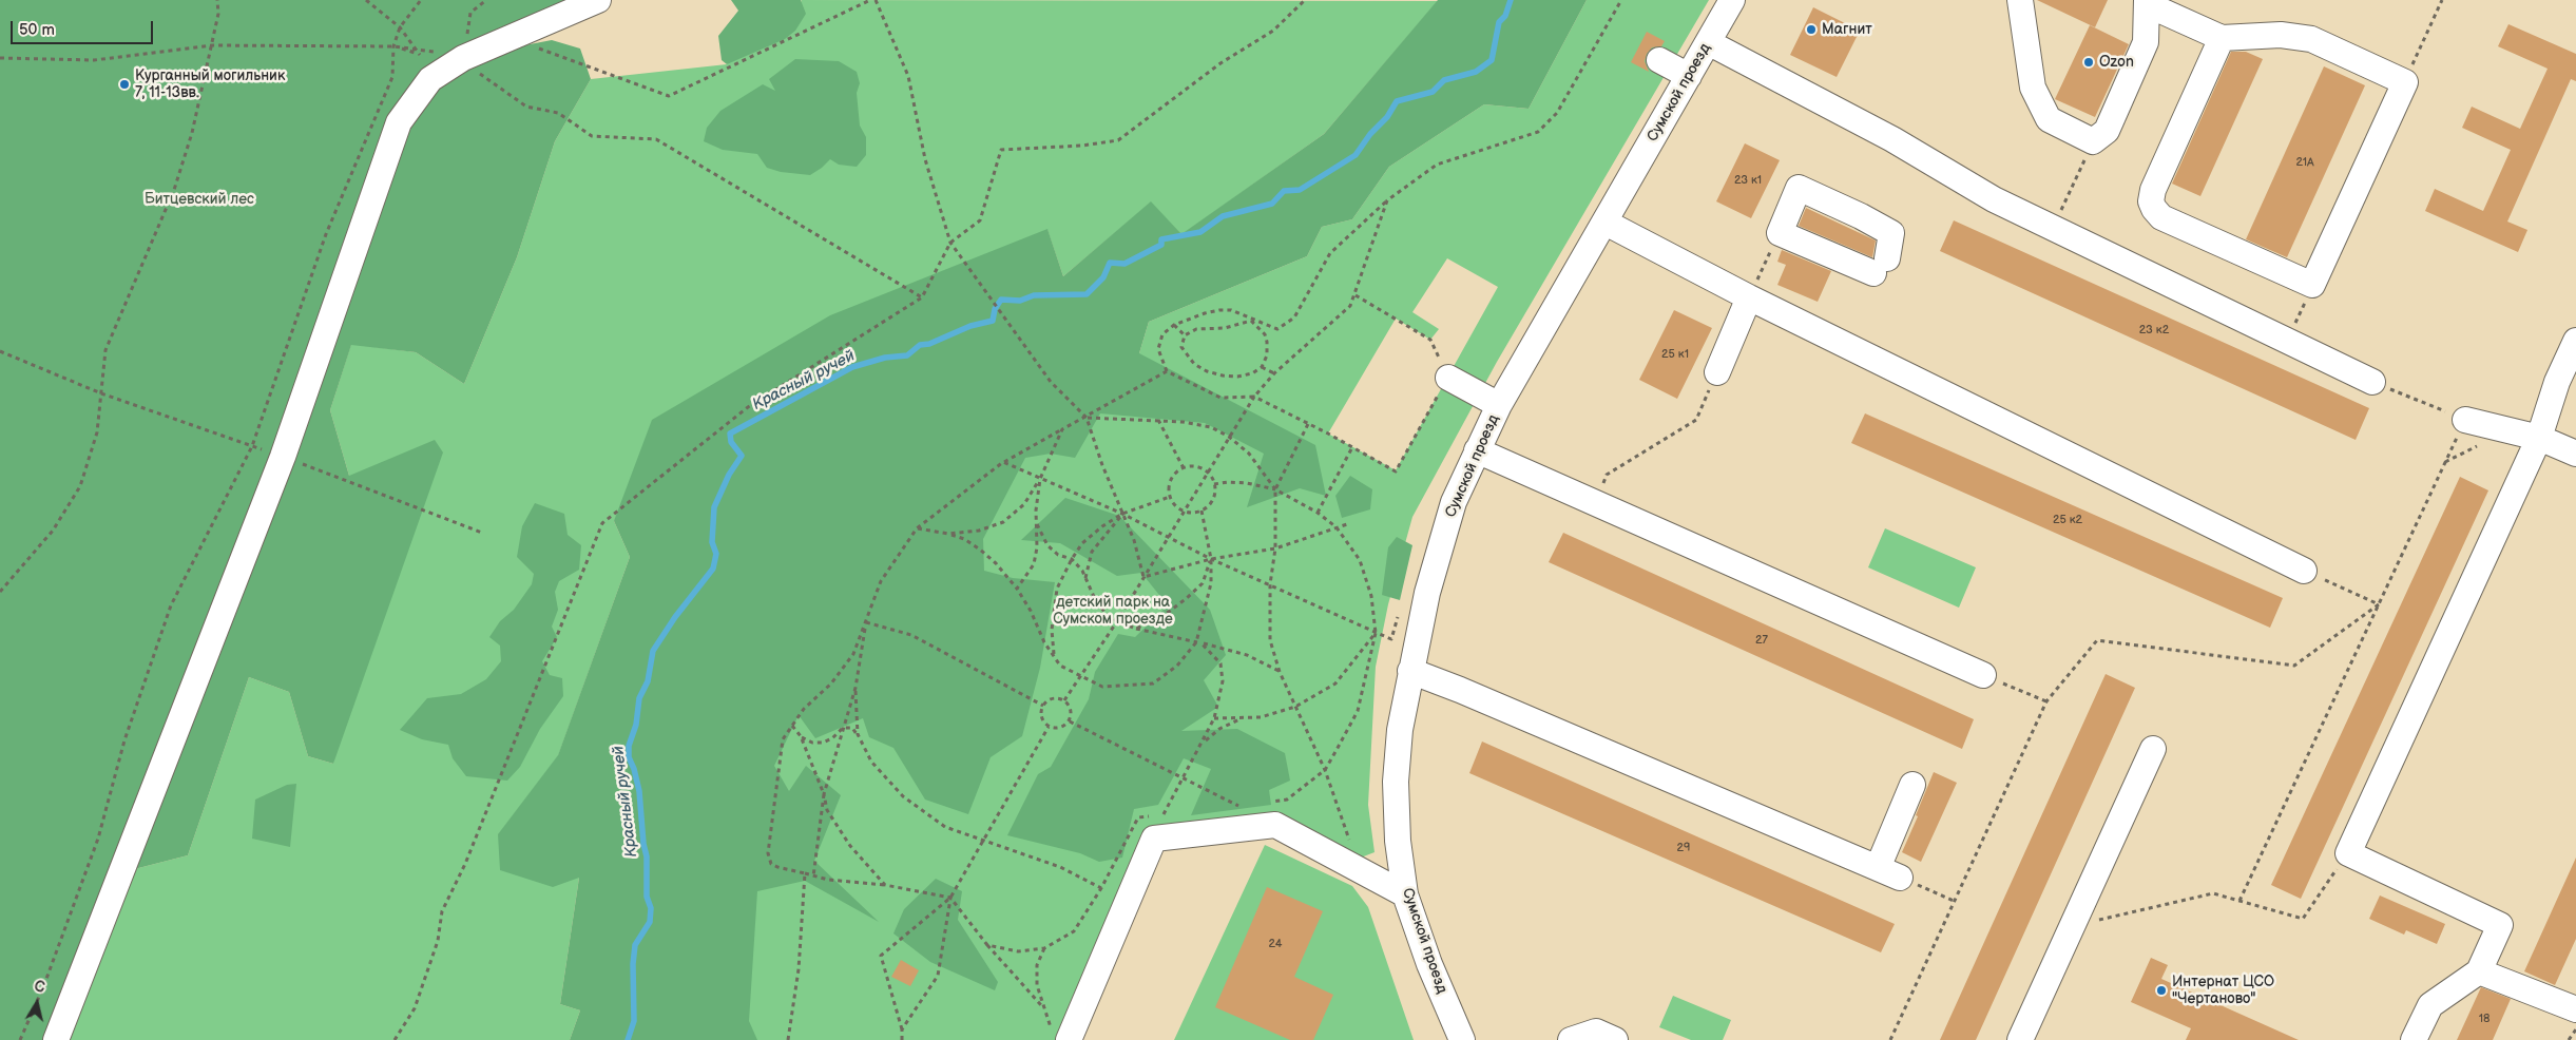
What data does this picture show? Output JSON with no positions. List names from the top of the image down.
{
  "streets": {
    "street": ["Сумской проезд"]
  },
  "water": ["Красный ручей"],
  "parks": ["Битцевский лес", "детский парк на Сумском проезде"],
  "places": [
    "Магнит",
    "Ozon",
    "Курганный могильник 7, 11-13вв.",
    "Интернат ЦСО \"Чертаново\""
  ],
  "house_numbers": [
    "21А",
    "23 к1",
    "23 к2",
    "25 к1",
    "25 к2",
    "27",
    "29",
    "24",
    "18"
  ],
  "scale_bar": "50 m",
  "north": "top"
}
